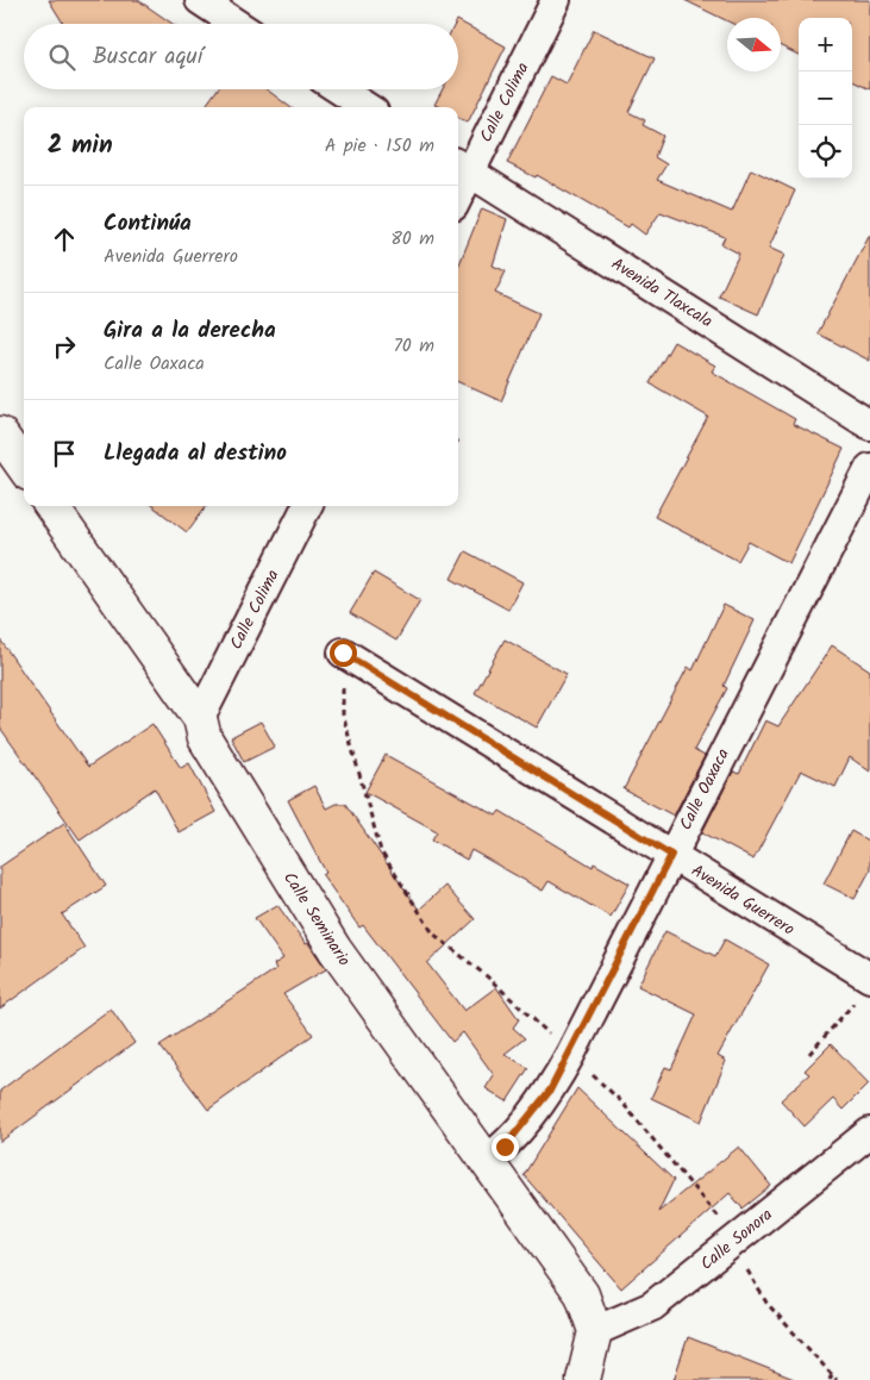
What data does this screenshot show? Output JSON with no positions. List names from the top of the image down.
{
  "streets": {
    "street": [
      "Calle Colima",
      "Avenida Tlaxcala",
      "Calle Oaxaca",
      "Avenida Guerrero",
      "Calle Seminario",
      "Calle Sonora"
    ]
  },
  "crossings": [
    ["Calle Colima", "Avenida Tlaxcala"],
    ["Calle Colima", "Calle Seminario"],
    ["Calle Oaxaca", "Avenida Guerrero"],
    ["Calle Oaxaca", "Calle Seminario"],
    ["Calle Seminario", "Calle Sonora"]
  ],
  "north": "right",
  "page": {
    "map_buttons": ["+", "−"],
    "search": "Buscar aquí",
    "heading": ["2 min", "A pie · 150 m"],
    "list": [
      ["Continúa", "Avenida Guerrero", "80 m"],
      ["Gira a la derecha", "Calle Oaxaca", "70 m"],
      "Llegada al destino"
    ]
  }
}
